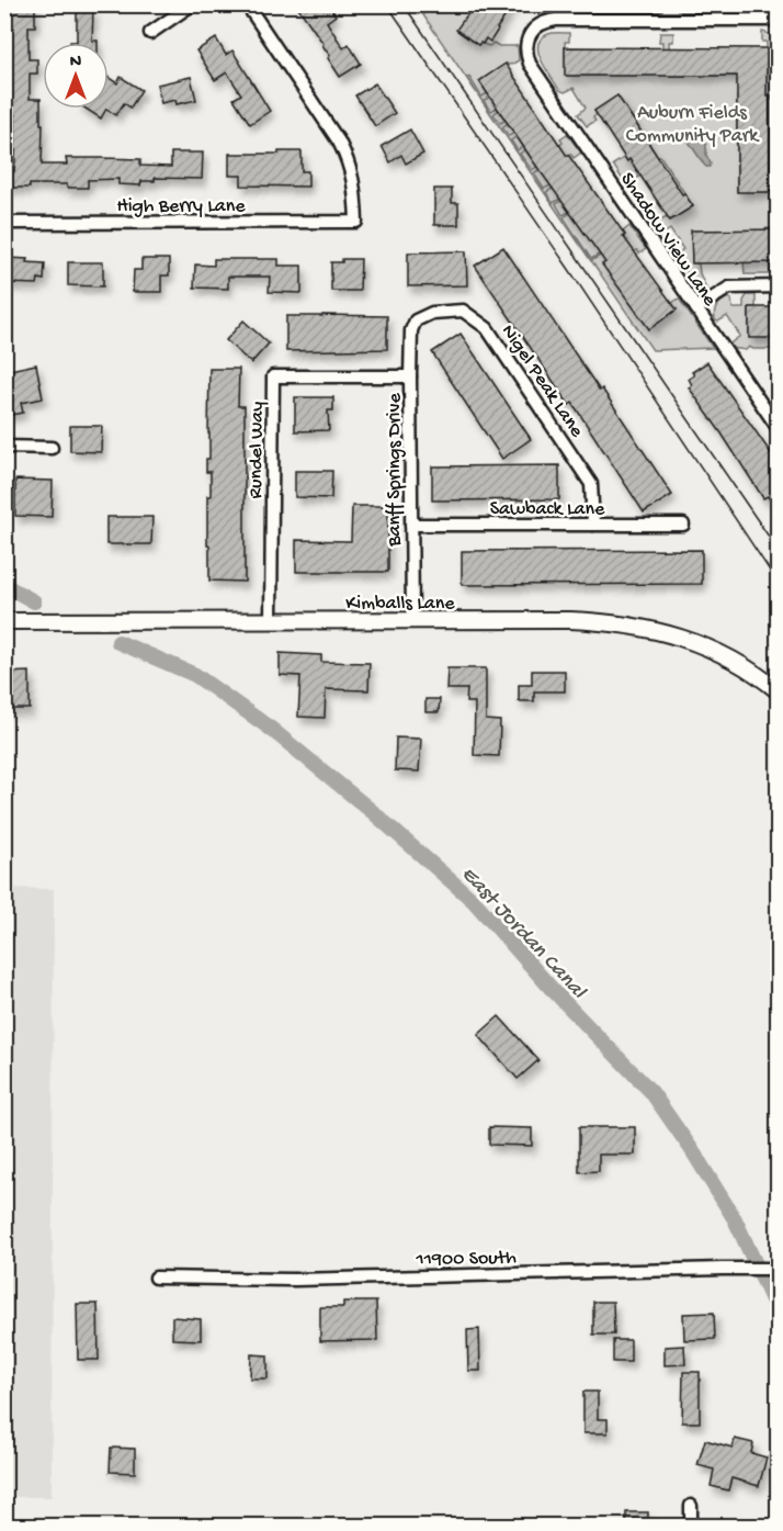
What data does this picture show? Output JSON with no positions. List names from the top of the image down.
{
  "streets": {
    "street": [
      "High Berry Lane",
      "Shadow View Lane",
      "Nigel Peak Lane",
      "Rundel Way",
      "Banff Springs Drive",
      "Sawback Lane",
      "Kimballs Lane",
      "11900 South"
    ]
  },
  "crossings": [
    ["Nigel Peak Lane", "Banff Springs Drive"],
    ["Nigel Peak Lane", "Sawback Lane"],
    ["Rundel Way", "Banff Springs Drive"],
    ["Rundel Way", "Kimballs Lane"],
    ["Banff Springs Drive", "Sawback Lane"],
    ["Banff Springs Drive", "Kimballs Lane"]
  ],
  "water": ["East Jordan Canal"],
  "parks": ["Auburn Fields Community Park"],
  "north": "top"
}
